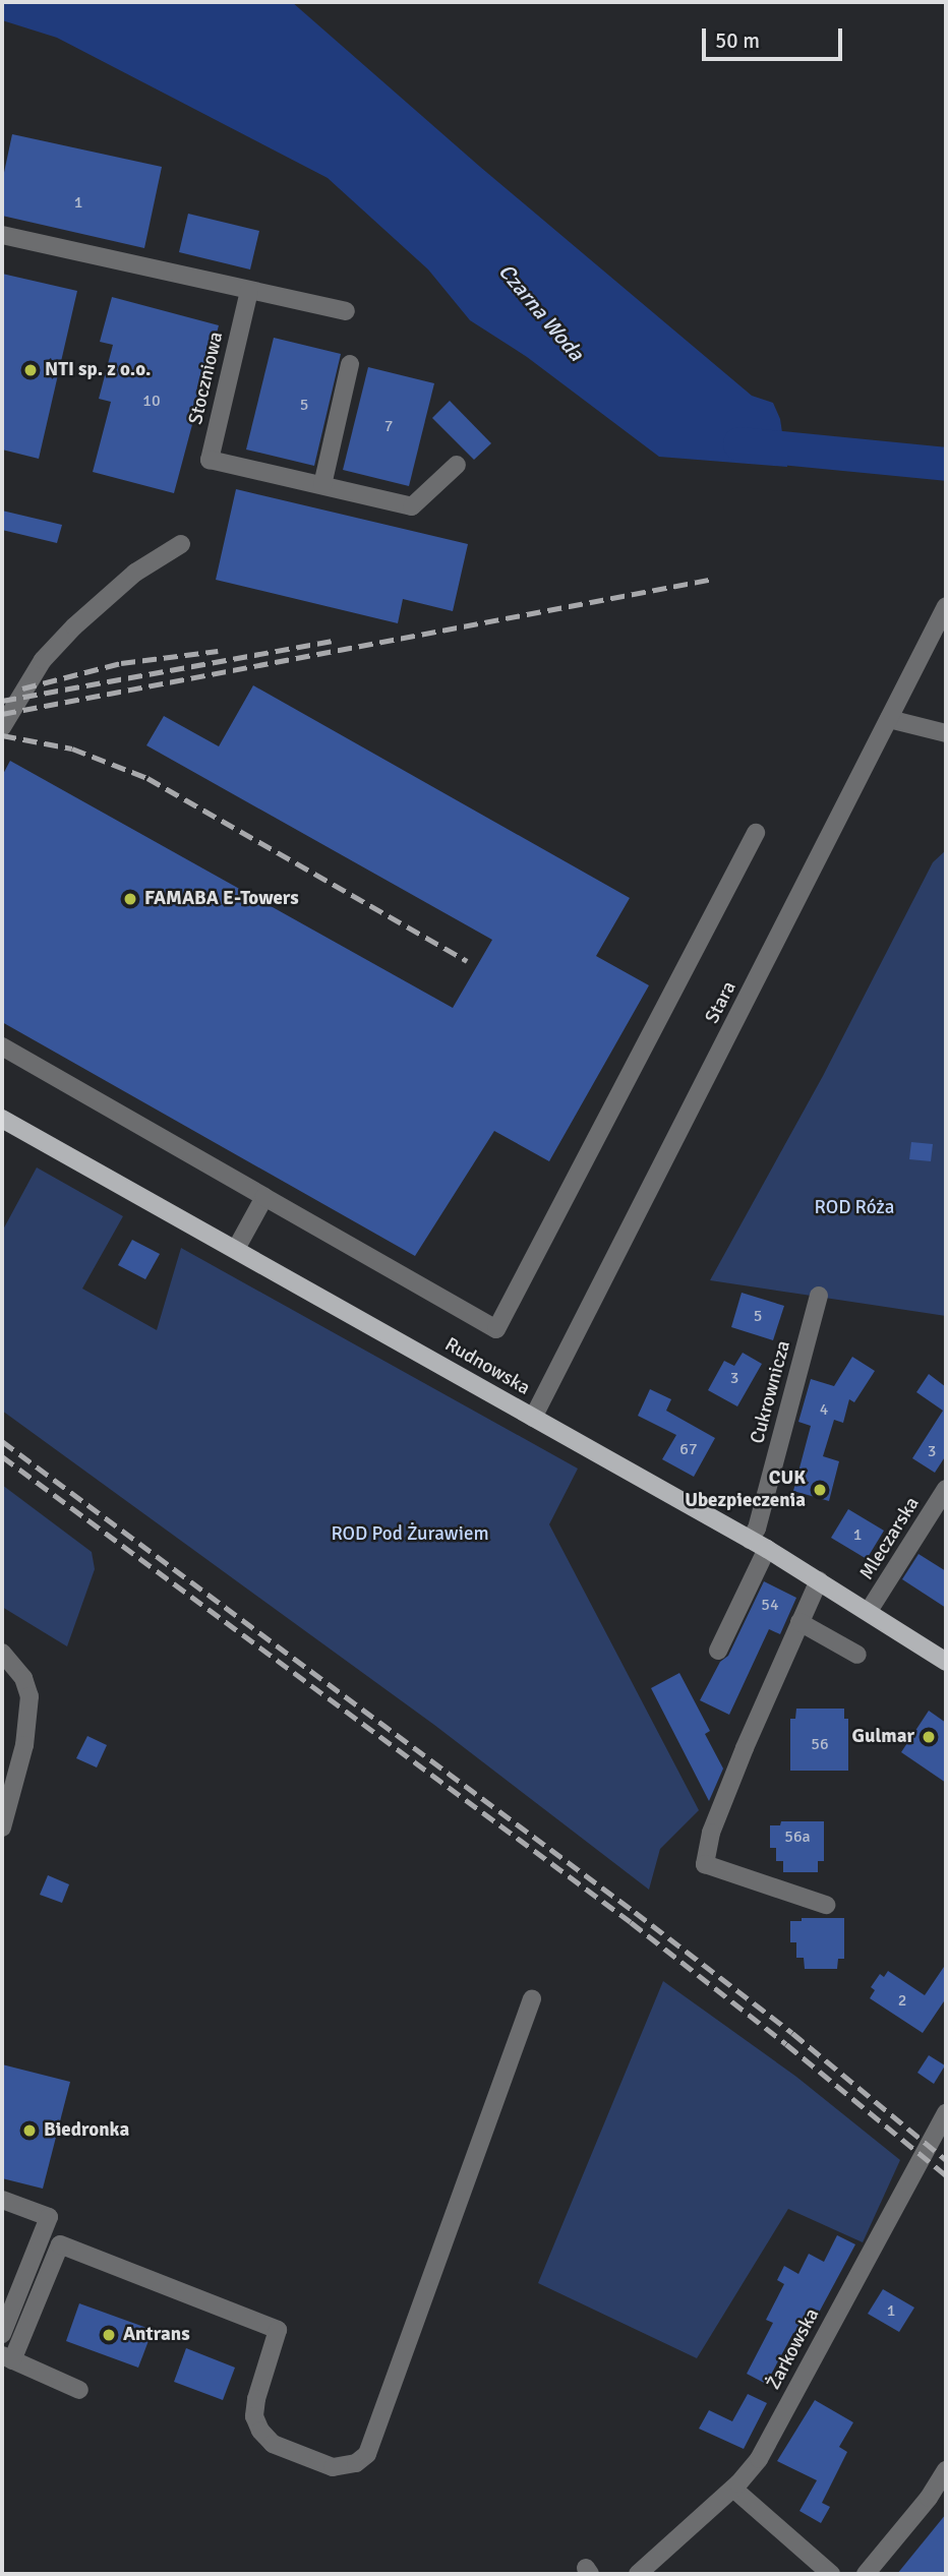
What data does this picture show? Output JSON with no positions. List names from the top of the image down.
{
  "streets": {
    "main road": ["Rudnowska"],
    "street": [
      "Stoczniowa",
      "Stara",
      "Cukrownicza",
      "Mleczarska",
      "Żarkowska"
    ]
  },
  "crossings": [
    ["Stara", "Rudnowska"],
    ["Rudnowska", "Cukrownicza"],
    ["Rudnowska", "Mleczarska"]
  ],
  "water": ["Czarna Woda"],
  "parks": ["ROD Róża", "ROD Pod Żurawiem"],
  "places": [
    "NTI sp. z o.o.",
    "FAMABA E-Towers",
    "CUK Ubezpieczenia",
    "Gulmar",
    "Biedronka",
    "Antrans"
  ],
  "house_numbers": [
    "1",
    "10",
    "5",
    "7",
    "5",
    "3",
    "4",
    "67",
    "3",
    "1",
    "54",
    "56",
    "56a",
    "2",
    "1"
  ],
  "scale_bar": "50 m"
}
